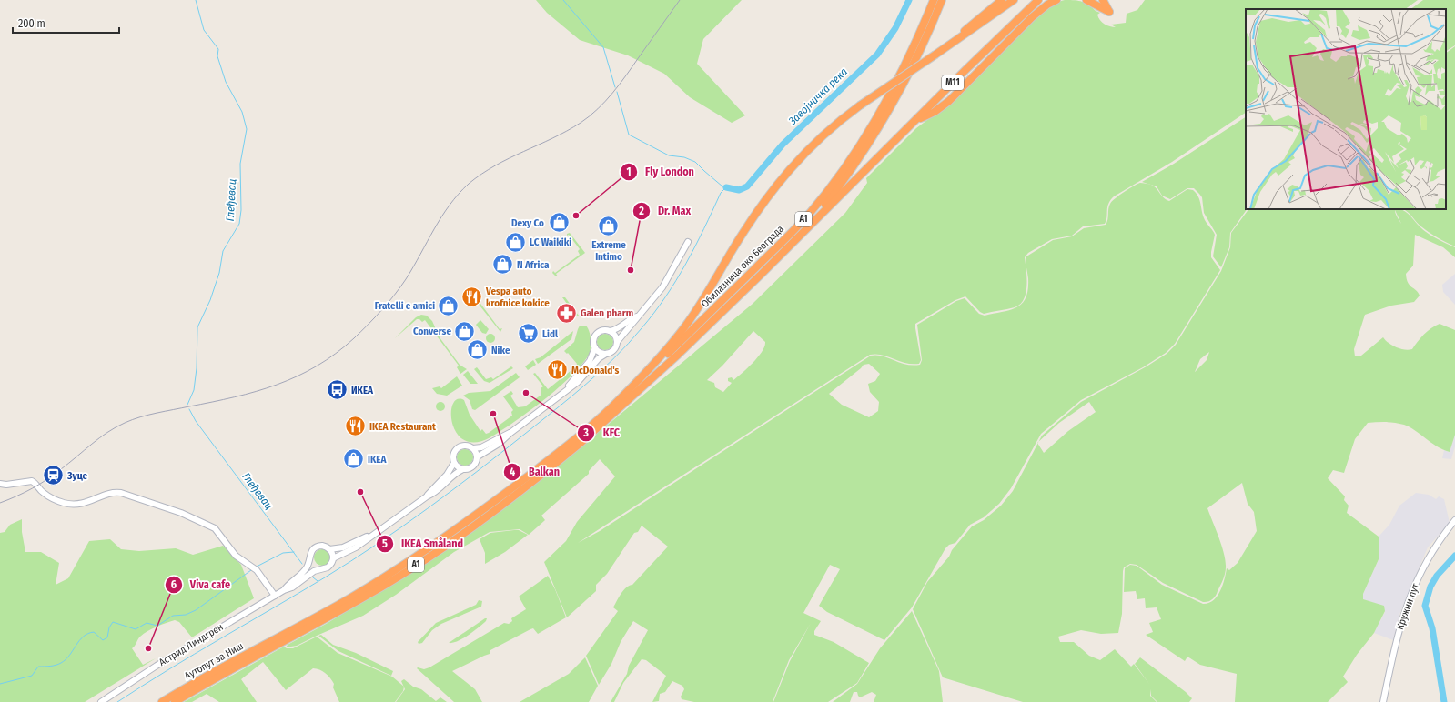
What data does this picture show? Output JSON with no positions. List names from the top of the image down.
{
  "streets": {
    "highway": [
      "M11",
      "A1",
      "Обилазница око Београда",
      "Аутопут за Ниш"
    ],
    "street": ["Кружни пут", "Астрид Линдгрен"]
  },
  "crossings": [
    ["A1", "Обилазница око Београда"],
    ["A1", "Аутопут за Ниш"]
  ],
  "water": ["Завојничка река", "Глеђевац"],
  "places": {
    "other": [
      "Fly London",
      "Dr. Max",
      "KFC",
      "Balkan",
      "IKEA Småland",
      "Viva cafe"
    ],
    "shop": [
      "Dexy Co",
      "Extreme Intimo",
      "LC Waikiki",
      "N Africa",
      "Fratelli e amici",
      "Converse",
      "Nike",
      "IKEA"
    ],
    "restaurant": ["Vespa auto krofnice kokice", "McDonald's", "IKEA Restaurant"],
    "pharmacy": ["Galen pharm"],
    "supermarket": ["Lidl"],
    "bus stop": ["ИКЕА"],
    "station": ["Зуце"]
  },
  "scale_bar": "200 m"
}
